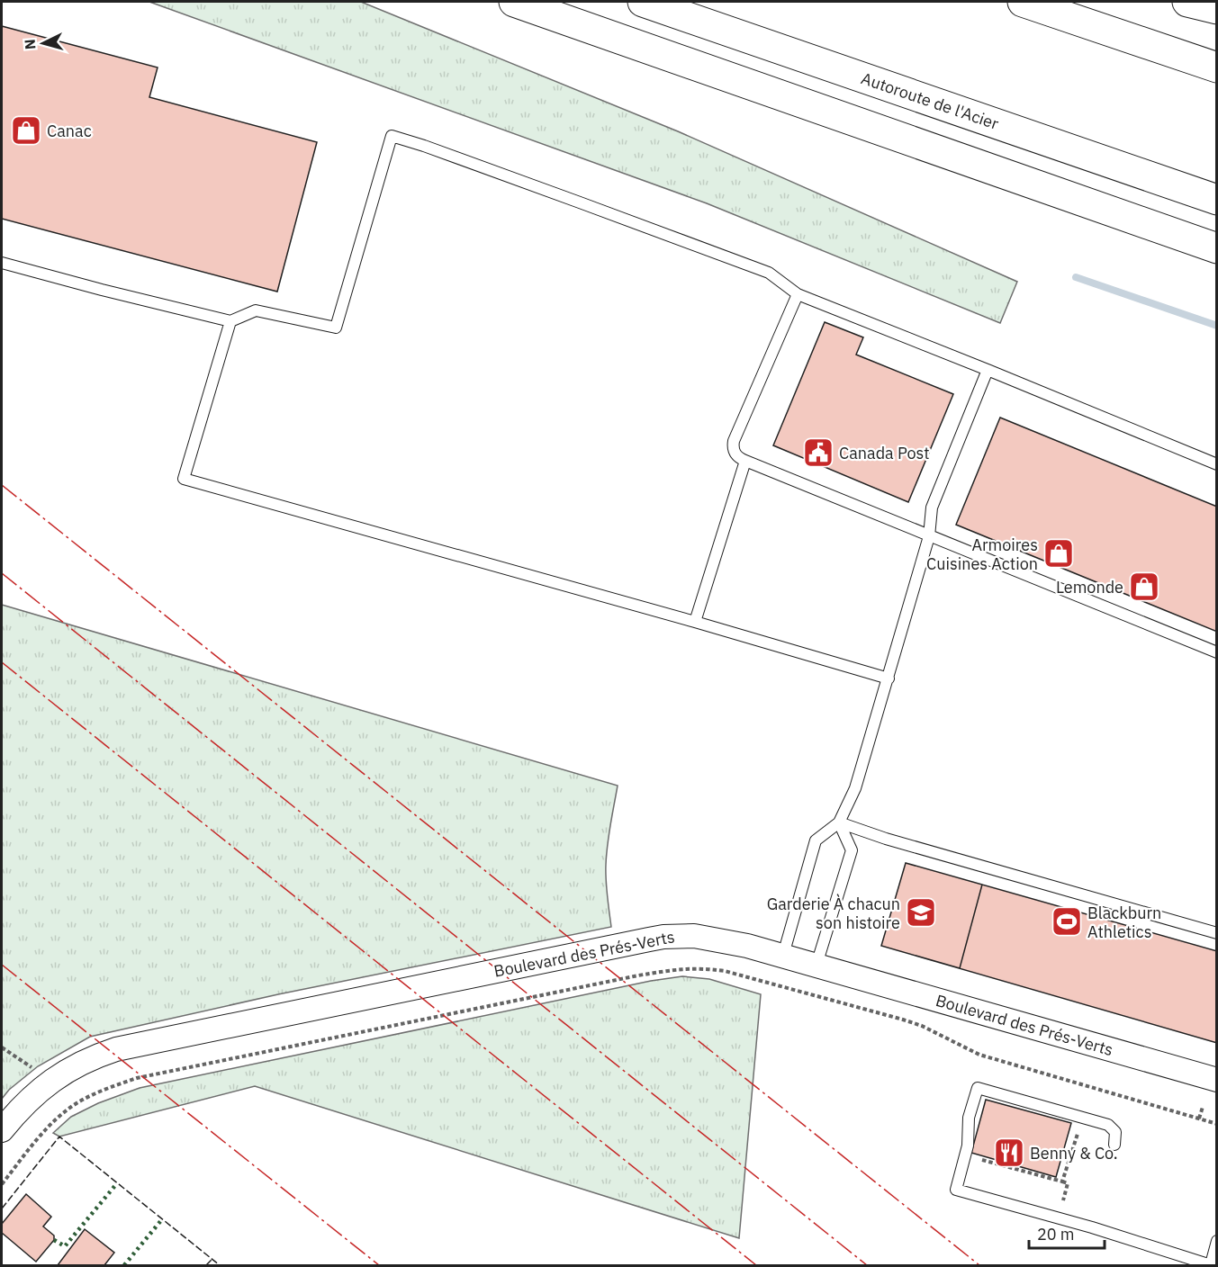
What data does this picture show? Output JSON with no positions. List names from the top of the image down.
{
  "streets": {
    "highway": ["Autoroute de l'Acier"],
    "street": ["Boulevard des Prés-Verts"]
  },
  "places": {
    "shop": ["Canac", "Armoires Cuisines Action", "Lemonde"],
    "public building": ["Canada Post"],
    "school or university": ["Garderie À chacun son histoire"],
    "sports": ["Blackburn Athletics"],
    "restaurant": ["Benny & Co."]
  },
  "scale_bar": "20 m",
  "north": "left"
}
